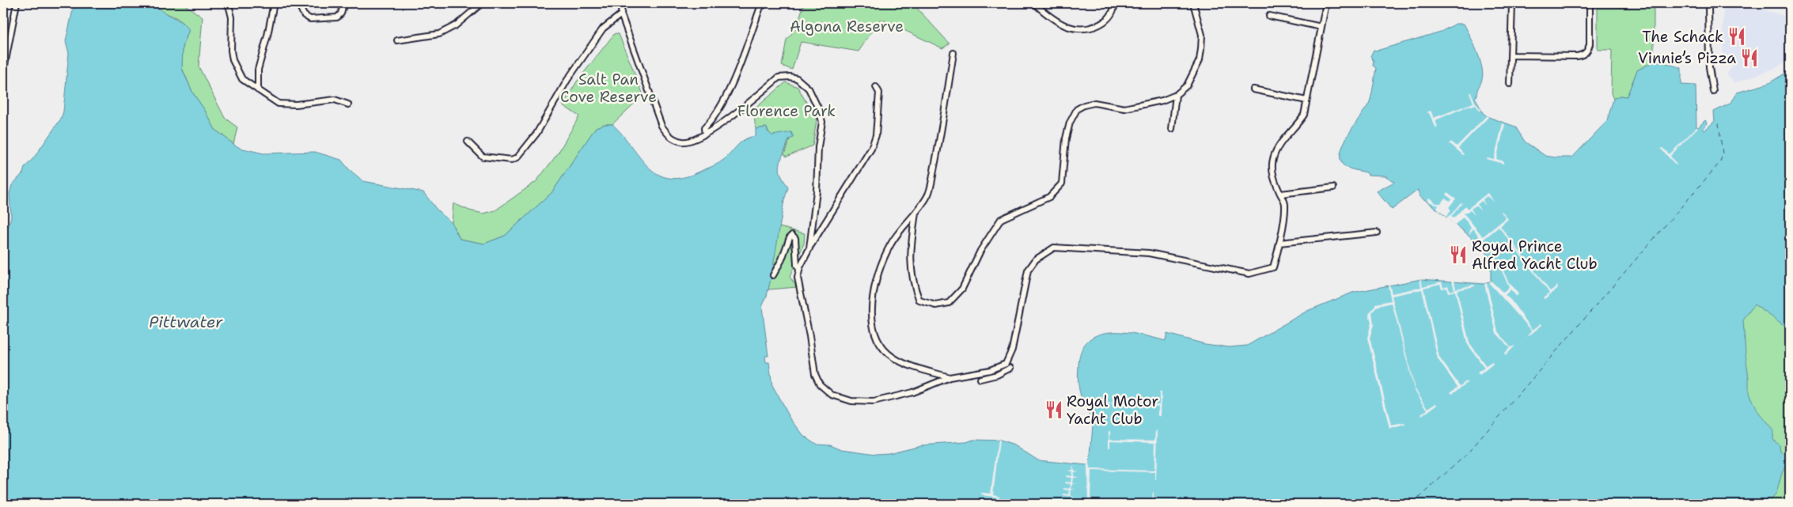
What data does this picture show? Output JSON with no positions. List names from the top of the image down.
{
  "water": ["Pittwater"],
  "parks": ["Algona Reserve", "Salt Pan Cove Reserve", "Florence Park"],
  "places": {
    "restaurant": [
      "The Schack",
      "Vinnie’s Pizza",
      "Royal Prince Alfred Yacht Club",
      "Royal Motor Yacht Club"
    ]
  }
}
